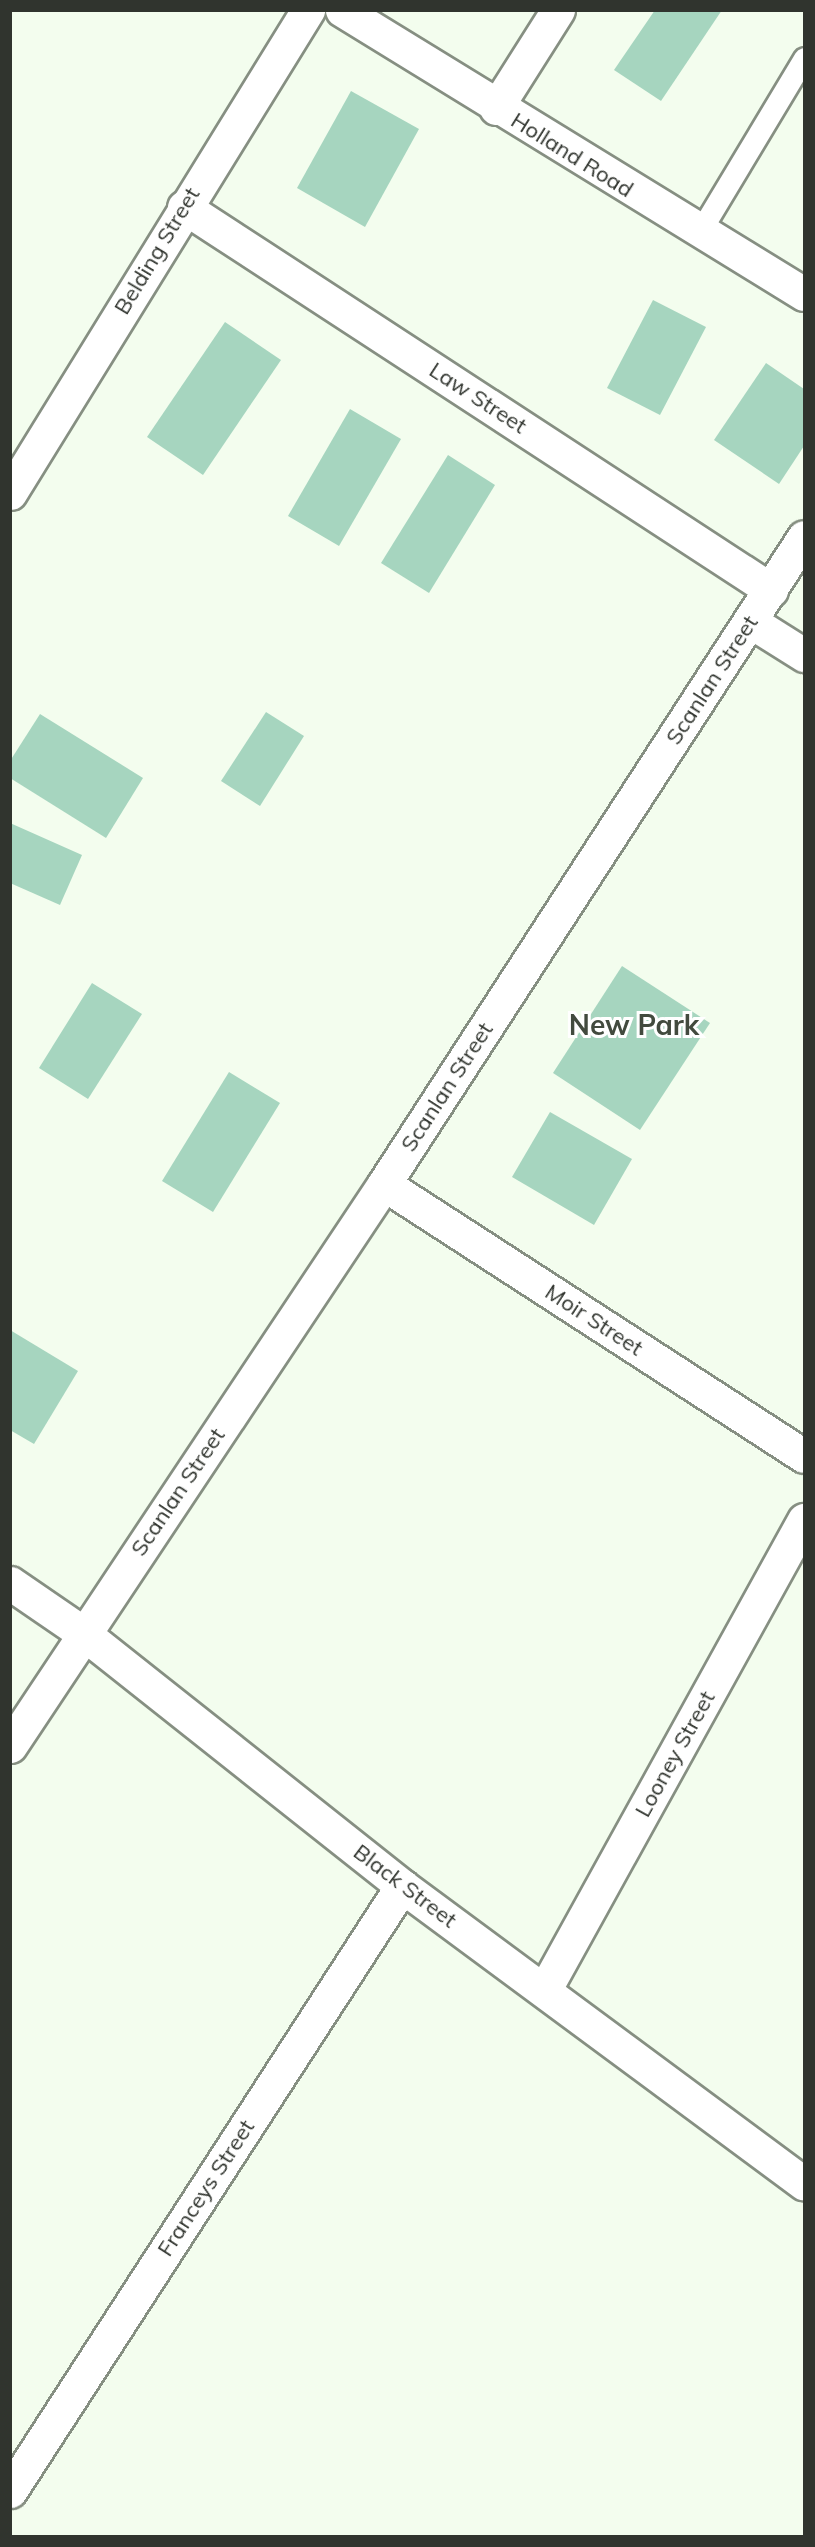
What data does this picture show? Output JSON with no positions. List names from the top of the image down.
{
  "streets": {
    "street": [
      "Holland Road",
      "Belding Street",
      "Law Street",
      "Scanlan Street",
      "Moir Street",
      "Looney Street",
      "Black Street",
      "Franceys Street"
    ]
  },
  "crossings": [
    ["Belding Street", "Law Street"],
    ["Law Street", "Scanlan Street"],
    ["Scanlan Street", "Moir Street"],
    ["Scanlan Street", "Black Street"],
    ["Looney Street", "Black Street"],
    ["Black Street", "Franceys Street"]
  ],
  "districts": ["New Park"]
}
